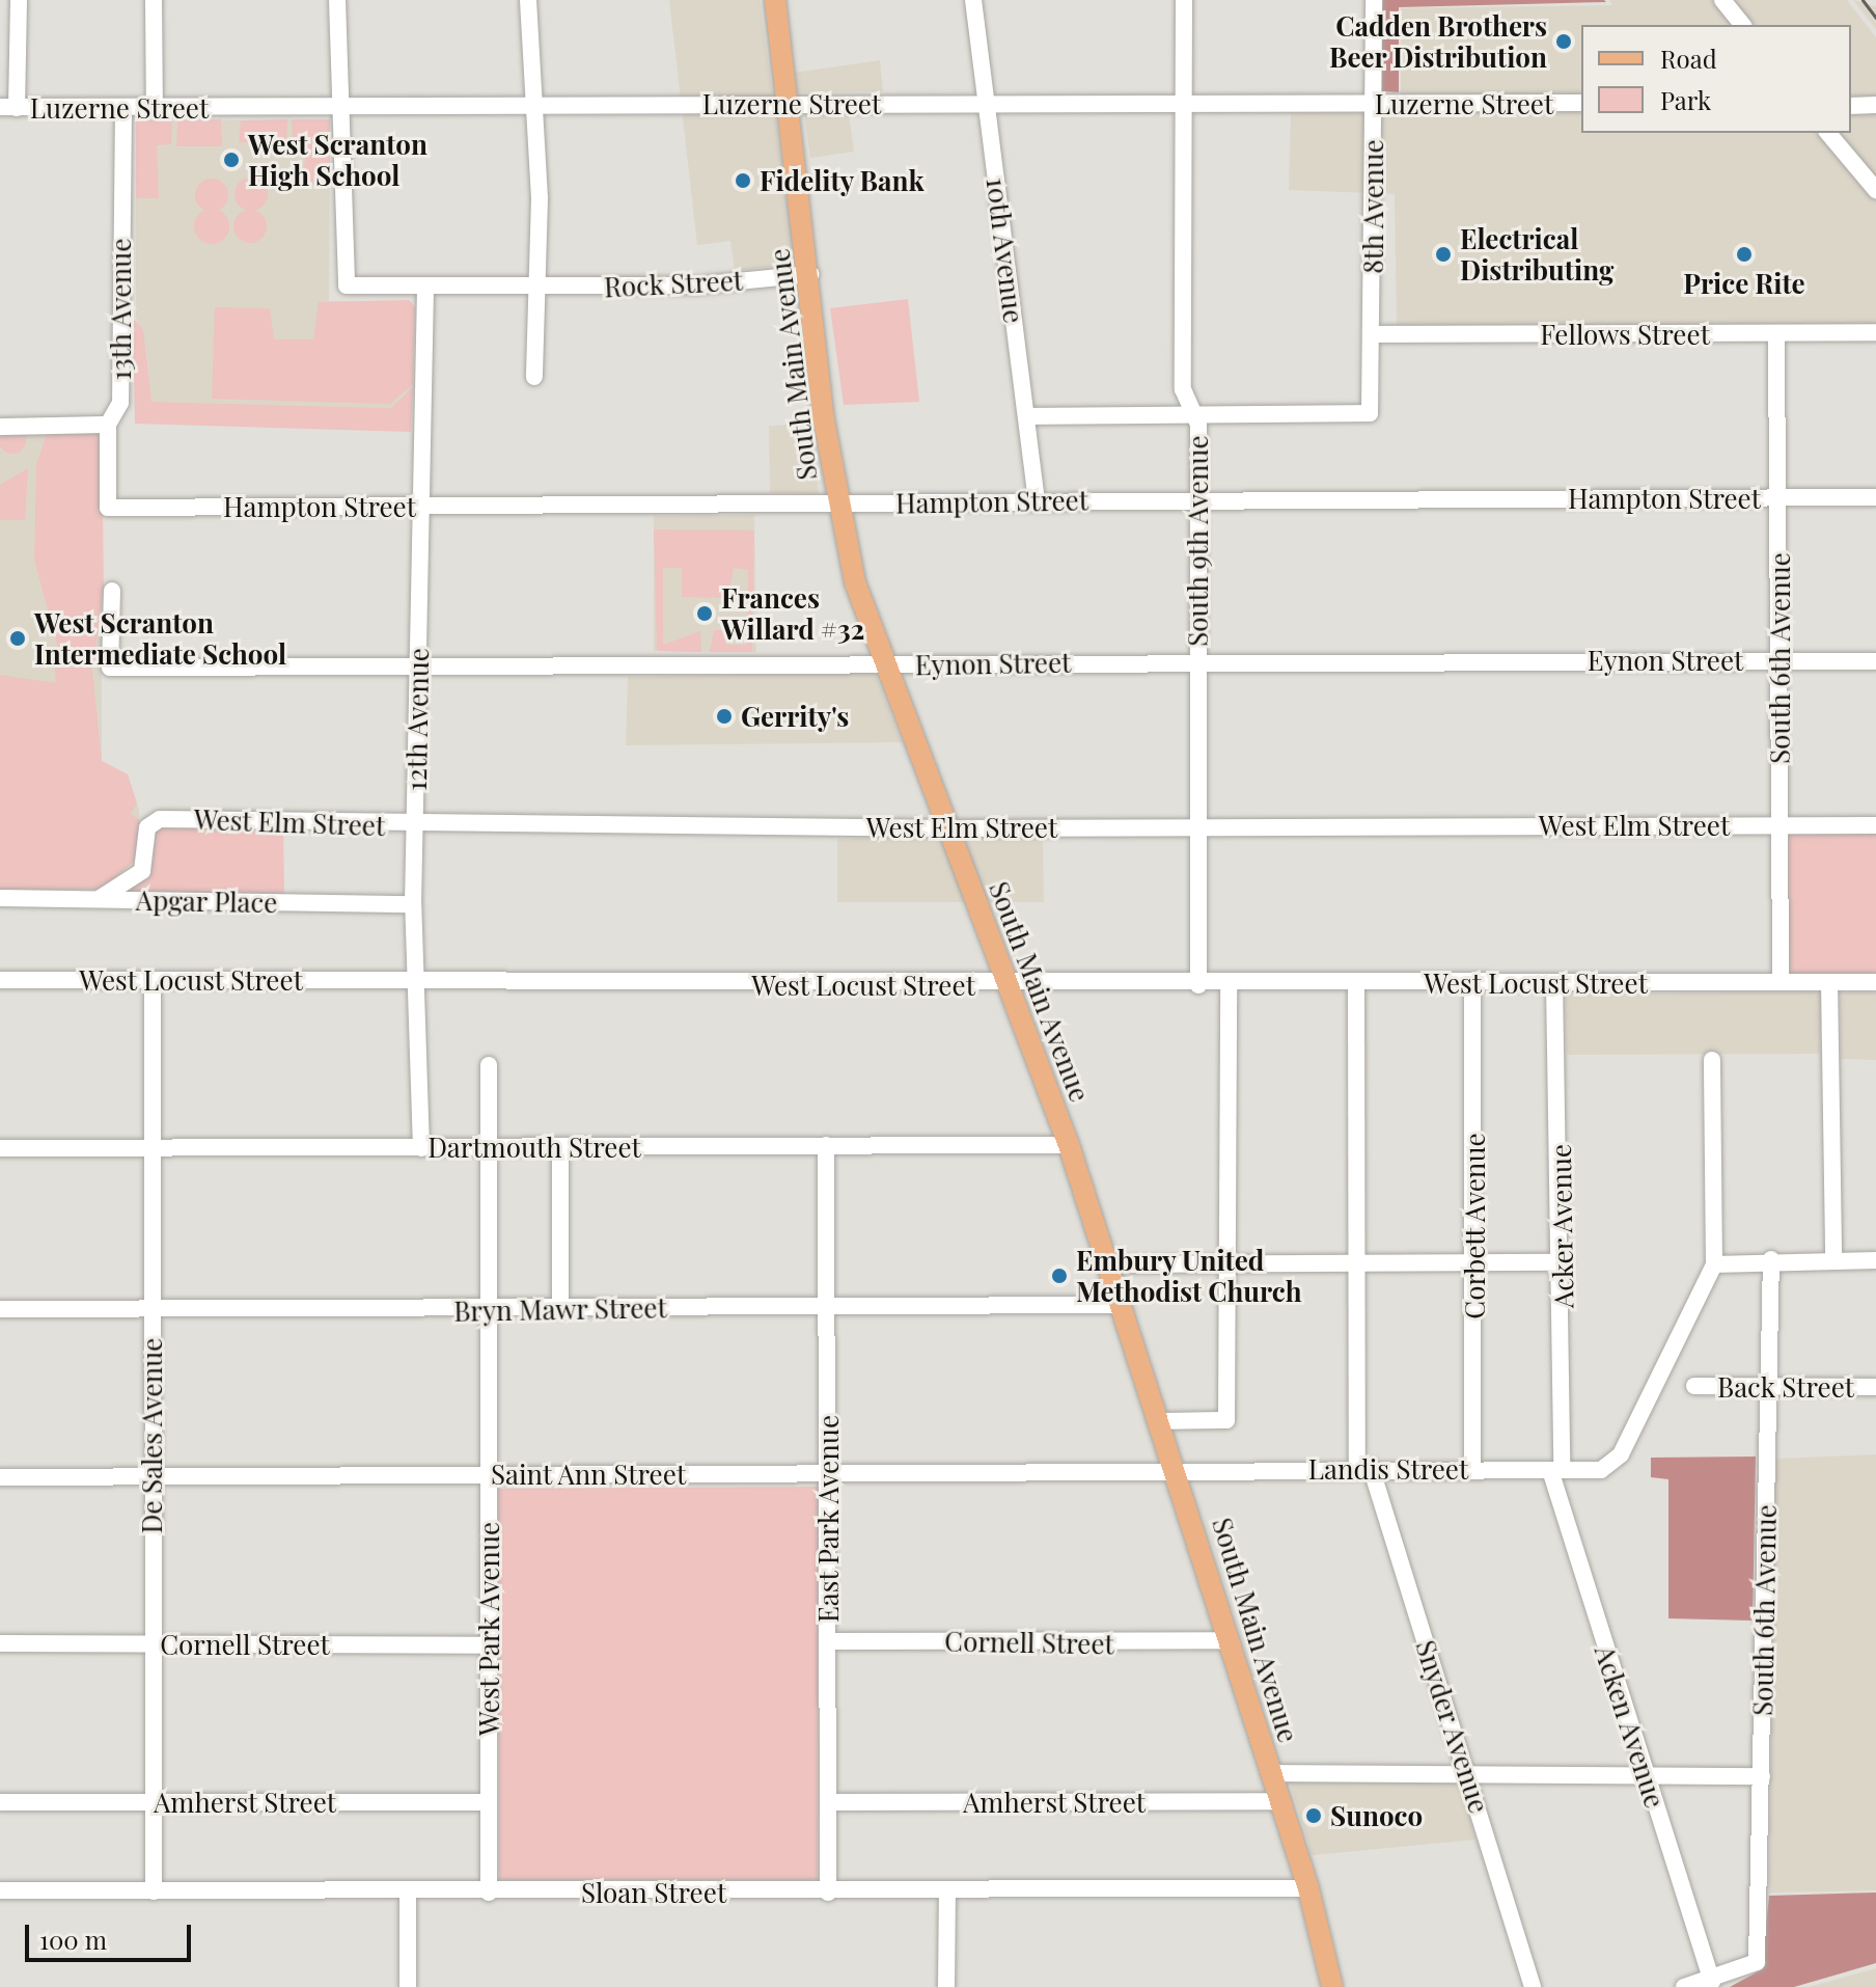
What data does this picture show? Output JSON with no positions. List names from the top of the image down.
{
  "streets": {
    "main road": ["South Main Avenue"],
    "street": [
      "Luzerne Street",
      "8th Avenue",
      "10th Avenue",
      "Rock Street",
      "13th Avenue",
      "Fellows Street",
      "Hampton Street",
      "South 9th Avenue",
      "South 6th Avenue",
      "Eynon Street",
      "12th Avenue",
      "West Elm Street",
      "Apgar Place",
      "West Locust Street",
      "Dartmouth Street",
      "Corbett Avenue",
      "Acker Avenue",
      "Bryn Mawr Street",
      "Back Street",
      "De Sales Avenue",
      "Landis Street",
      "Saint Ann Street",
      "East Park Avenue",
      "West Park Avenue",
      "Cornell Street",
      "Snyder Avenue",
      "Acken Avenue",
      "Amherst Street",
      "Sloan Street"
    ]
  },
  "crossings": [
    ["Luzerne Street", "8th Avenue"],
    ["Luzerne Street", "10th Avenue"],
    ["Luzerne Street", "Rock Street"],
    ["Luzerne Street", "13th Avenue"],
    ["Luzerne Street", "South Main Avenue"],
    ["Luzerne Street", "South 9th Avenue"],
    ["8th Avenue", "Fellows Street"],
    ["8th Avenue", "South 9th Avenue"],
    ["10th Avenue", "Hampton Street"],
    ["Rock Street", "South Main Avenue"],
    ["Rock Street", "12th Avenue"],
    ["13th Avenue", "Hampton Street"],
    ["Fellows Street", "South 6th Avenue"],
    ["South Main Avenue", "Hampton Street"],
    ["South Main Avenue", "Eynon Street"],
    ["South Main Avenue", "West Elm Street"],
    ["South Main Avenue", "West Locust Street"],
    ["South Main Avenue", "Dartmouth Street"],
    ["South Main Avenue", "Bryn Mawr Street"],
    ["South Main Avenue", "Landis Street"],
    ["South Main Avenue", "Saint Ann Street"],
    ["South Main Avenue", "Cornell Street"],
    ["South Main Avenue", "Amherst Street"],
    ["South Main Avenue", "Sloan Street"],
    ["Hampton Street", "South 9th Avenue"],
    ["Hampton Street", "South 6th Avenue"],
    ["Hampton Street", "12th Avenue"],
    ["South 9th Avenue", "Eynon Street"],
    ["South 9th Avenue", "West Elm Street"],
    ["South 9th Avenue", "West Locust Street"],
    ["South 6th Avenue", "Eynon Street"],
    ["South 6th Avenue", "West Elm Street"],
    ["South 6th Avenue", "West Locust Street"],
    ["South 6th Avenue", "Back Street"],
    ["South 6th Avenue", "Acken Avenue"],
    ["Eynon Street", "12th Avenue"],
    ["12th Avenue", "West Elm Street"],
    ["12th Avenue", "Apgar Place"],
    ["12th Avenue", "West Locust Street"],
    ["12th Avenue", "Dartmouth Street"],
    ["West Elm Street", "Apgar Place"],
    ["West Locust Street", "Corbett Avenue"],
    ["West Locust Street", "Acker Avenue"],
    ["West Locust Street", "De Sales Avenue"],
    ["West Locust Street", "Snyder Avenue"],
    ["Dartmouth Street", "De Sales Avenue"],
    ["Dartmouth Street", "East Park Avenue"],
    ["Dartmouth Street", "West Park Avenue"],
    ["Corbett Avenue", "Landis Street"],
    ["Acker Avenue", "Landis Street"],
    ["Acker Avenue", "Acken Avenue"],
    ["Bryn Mawr Street", "De Sales Avenue"],
    ["Bryn Mawr Street", "East Park Avenue"],
    ["Bryn Mawr Street", "West Park Avenue"],
    ["De Sales Avenue", "Saint Ann Street"],
    ["De Sales Avenue", "Cornell Street"],
    ["De Sales Avenue", "Amherst Street"],
    ["De Sales Avenue", "Sloan Street"],
    ["Landis Street", "Saint Ann Street"],
    ["Landis Street", "Snyder Avenue"],
    ["Landis Street", "Acken Avenue"],
    ["Saint Ann Street", "East Park Avenue"],
    ["Saint Ann Street", "West Park Avenue"],
    ["East Park Avenue", "Cornell Street"],
    ["East Park Avenue", "Amherst Street"],
    ["East Park Avenue", "Sloan Street"],
    ["West Park Avenue", "Cornell Street"],
    ["West Park Avenue", "Amherst Street"],
    ["West Park Avenue", "Sloan Street"]
  ],
  "places": [
    "Cadden Brothers Beer Distribution",
    "West Scranton High School",
    "Fidelity Bank",
    "Electrical Distributing",
    "Price Rite",
    "Frances Willard #32",
    "West Scranton Intermediate School",
    "Gerrity's",
    "Embury United Methodist Church",
    "Sunoco"
  ],
  "legend": ["Road", "Park"],
  "scale_bar": "100 m"
}
